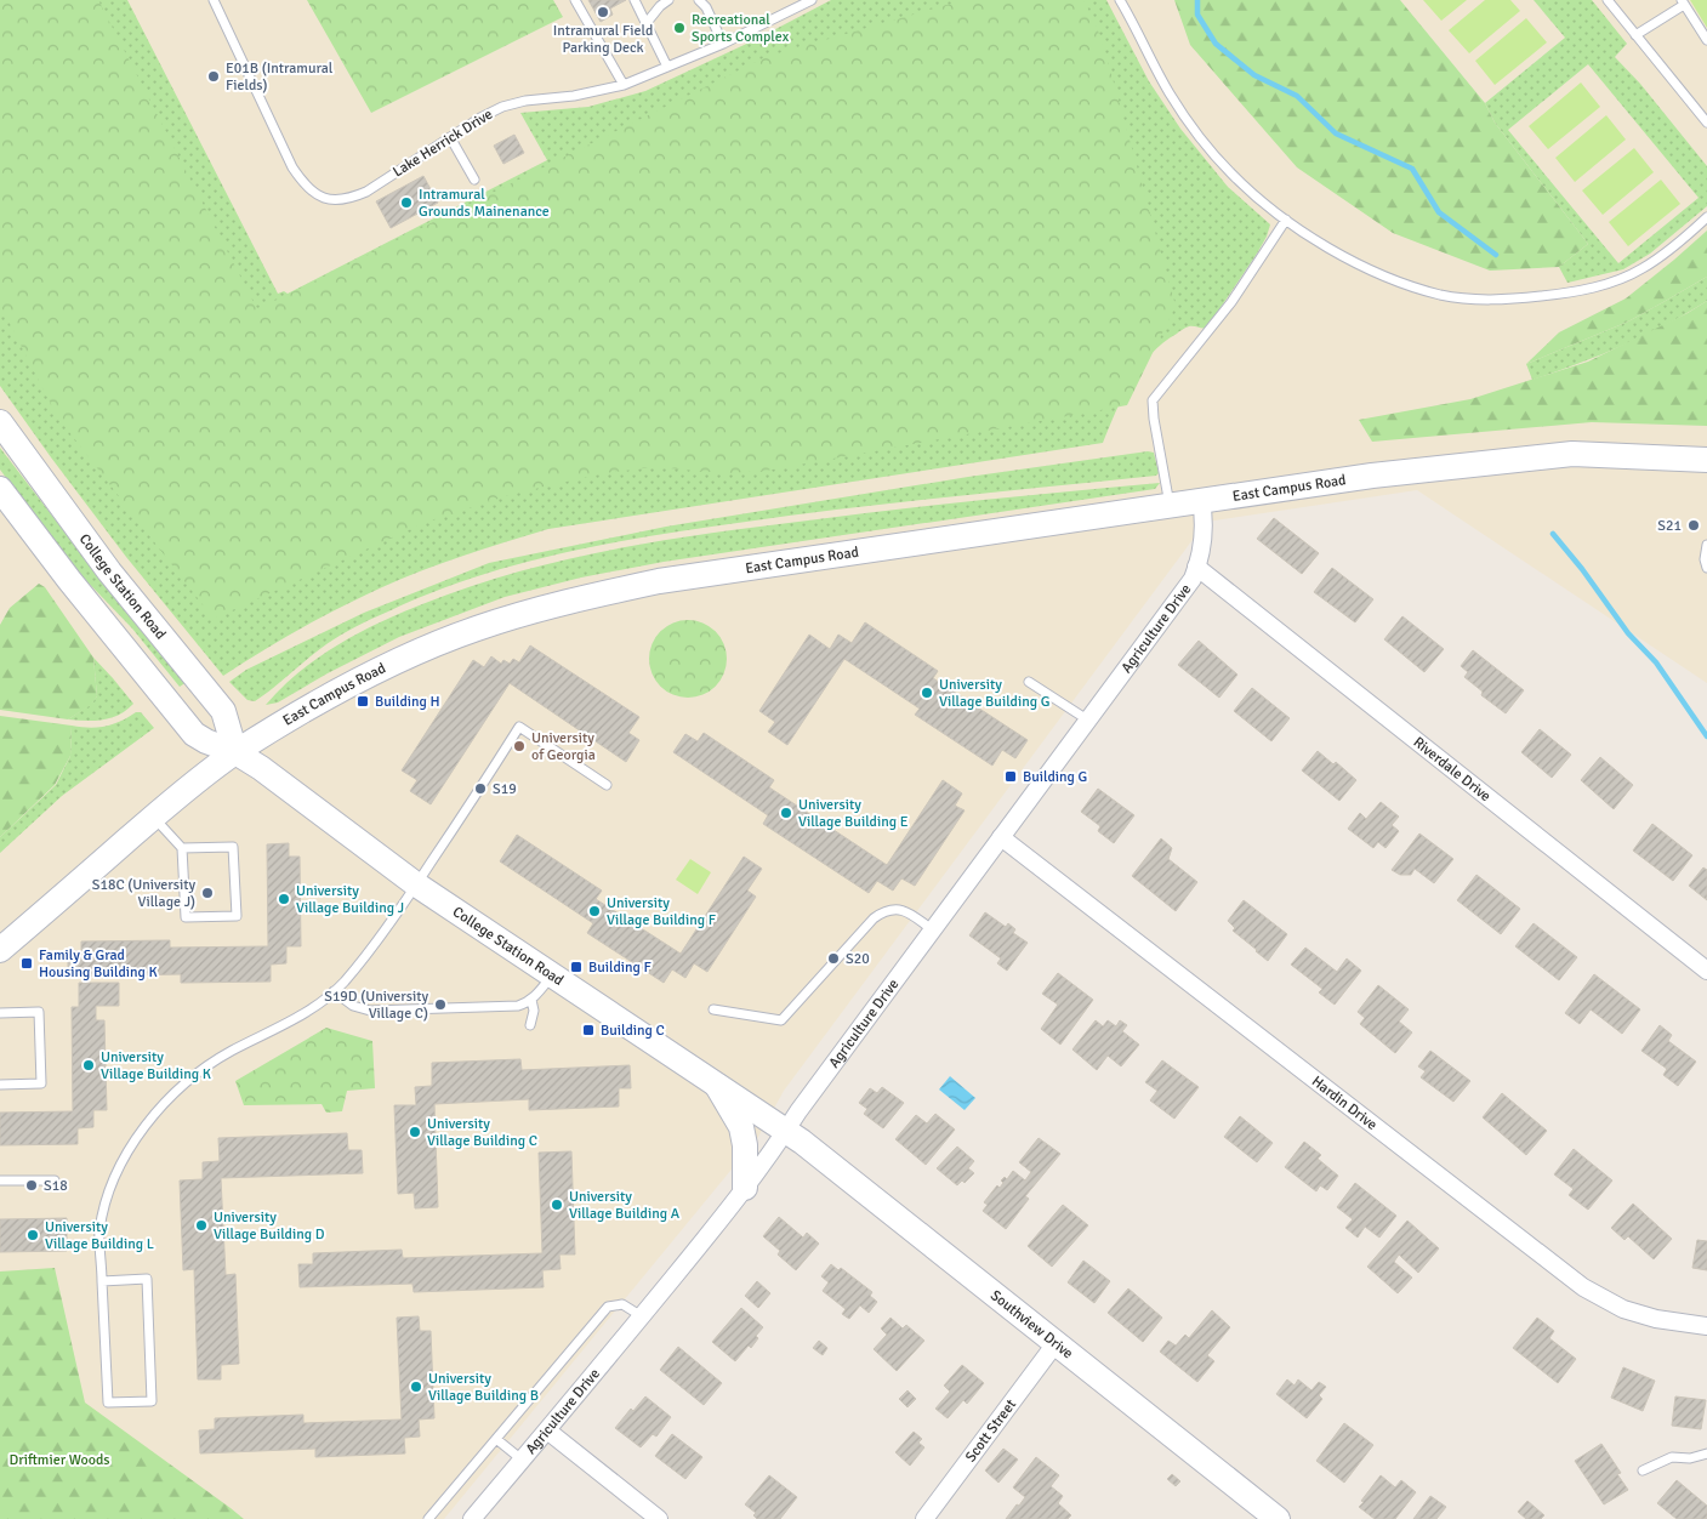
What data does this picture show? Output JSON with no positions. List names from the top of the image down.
{
  "streets": {
    "main road": ["East Campus Road", "College Station Road", "Southview Drive"],
    "street": [
      "Agriculture Drive",
      "Riverdale Drive",
      "Hardin Drive",
      "Scott Street"
    ],
    "lane": ["Lake Herrick Drive"]
  },
  "crossings": [
    ["East Campus Road", "College Station Road"],
    ["East Campus Road", "Agriculture Drive"],
    ["College Station Road", "Agriculture Drive"],
    ["College Station Road", "Southview Drive"],
    ["Agriculture Drive", "Riverdale Drive"],
    ["Agriculture Drive", "Hardin Drive"],
    ["Agriculture Drive", "Southview Drive"],
    ["Southview Drive", "Scott Street"]
  ],
  "parks": ["Driftmier Woods"],
  "places": {
    "other": [
      "Intramural Field Parking Deck",
      "Recreational Sports Complex",
      "E01B (Intramural Fields)",
      "Intramural Grounds Mainenance",
      "S21",
      "University Village Building G",
      "University of Georgia",
      "S19",
      "University Village Building E",
      "S18C (University Village J)",
      "University Village Building J",
      "University Village Building F",
      "S20",
      "S19D (University Village C)",
      "University Village Building K",
      "University Village Building C",
      "S18",
      "University Village Building A",
      "University Village Building D",
      "University Village Building L",
      "University Village Building B"
    ],
    "transit": [
      "Building H",
      "Building G",
      "Family & Grad Housing Building K",
      "Building F",
      "Building C"
    ]
  }
}
